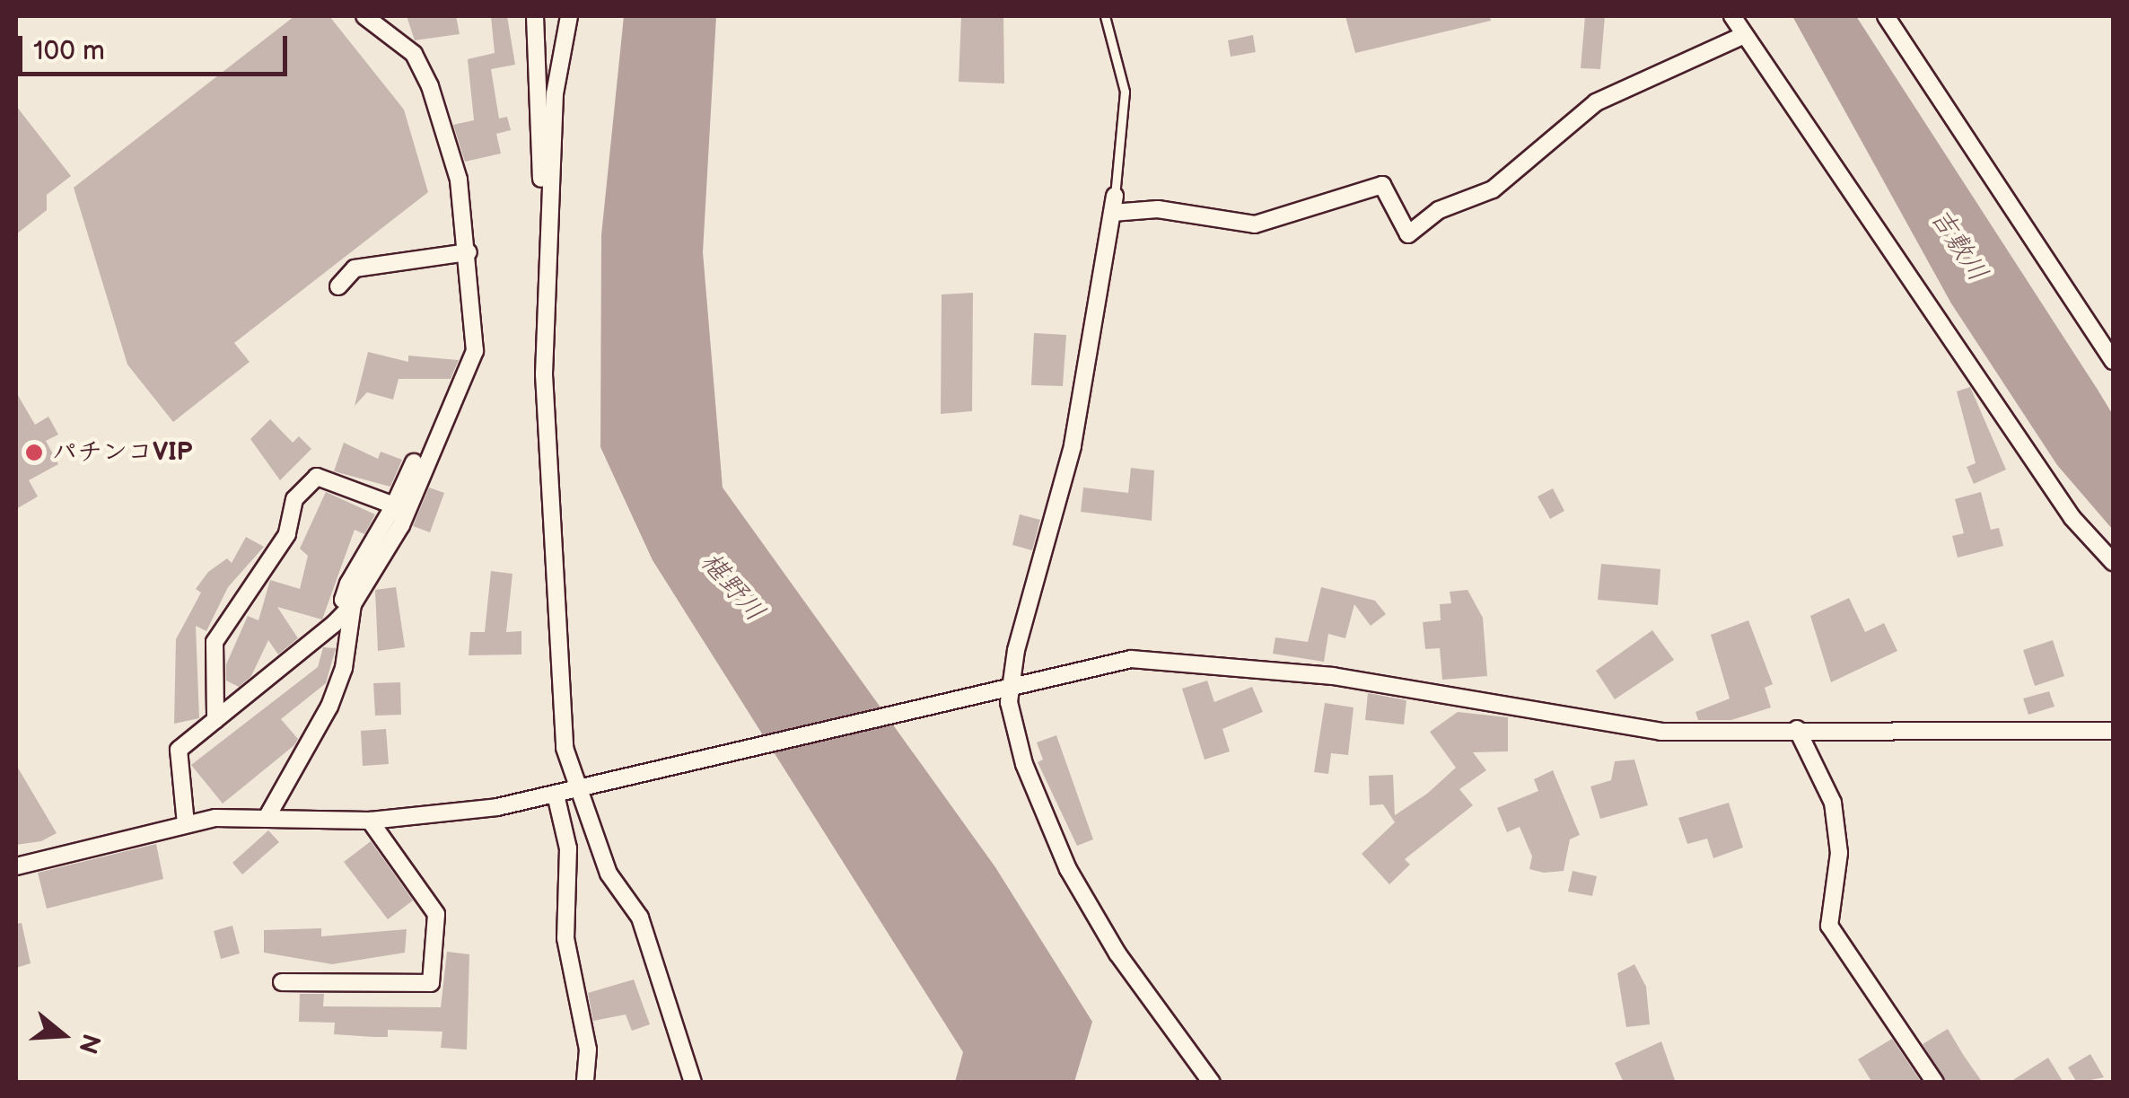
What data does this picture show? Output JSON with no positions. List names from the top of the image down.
{
  "water": ["吉敷川", "椹野川"],
  "places": ["パチンコVIP"],
  "scale_bar": "100 m",
  "north": "right"
}
